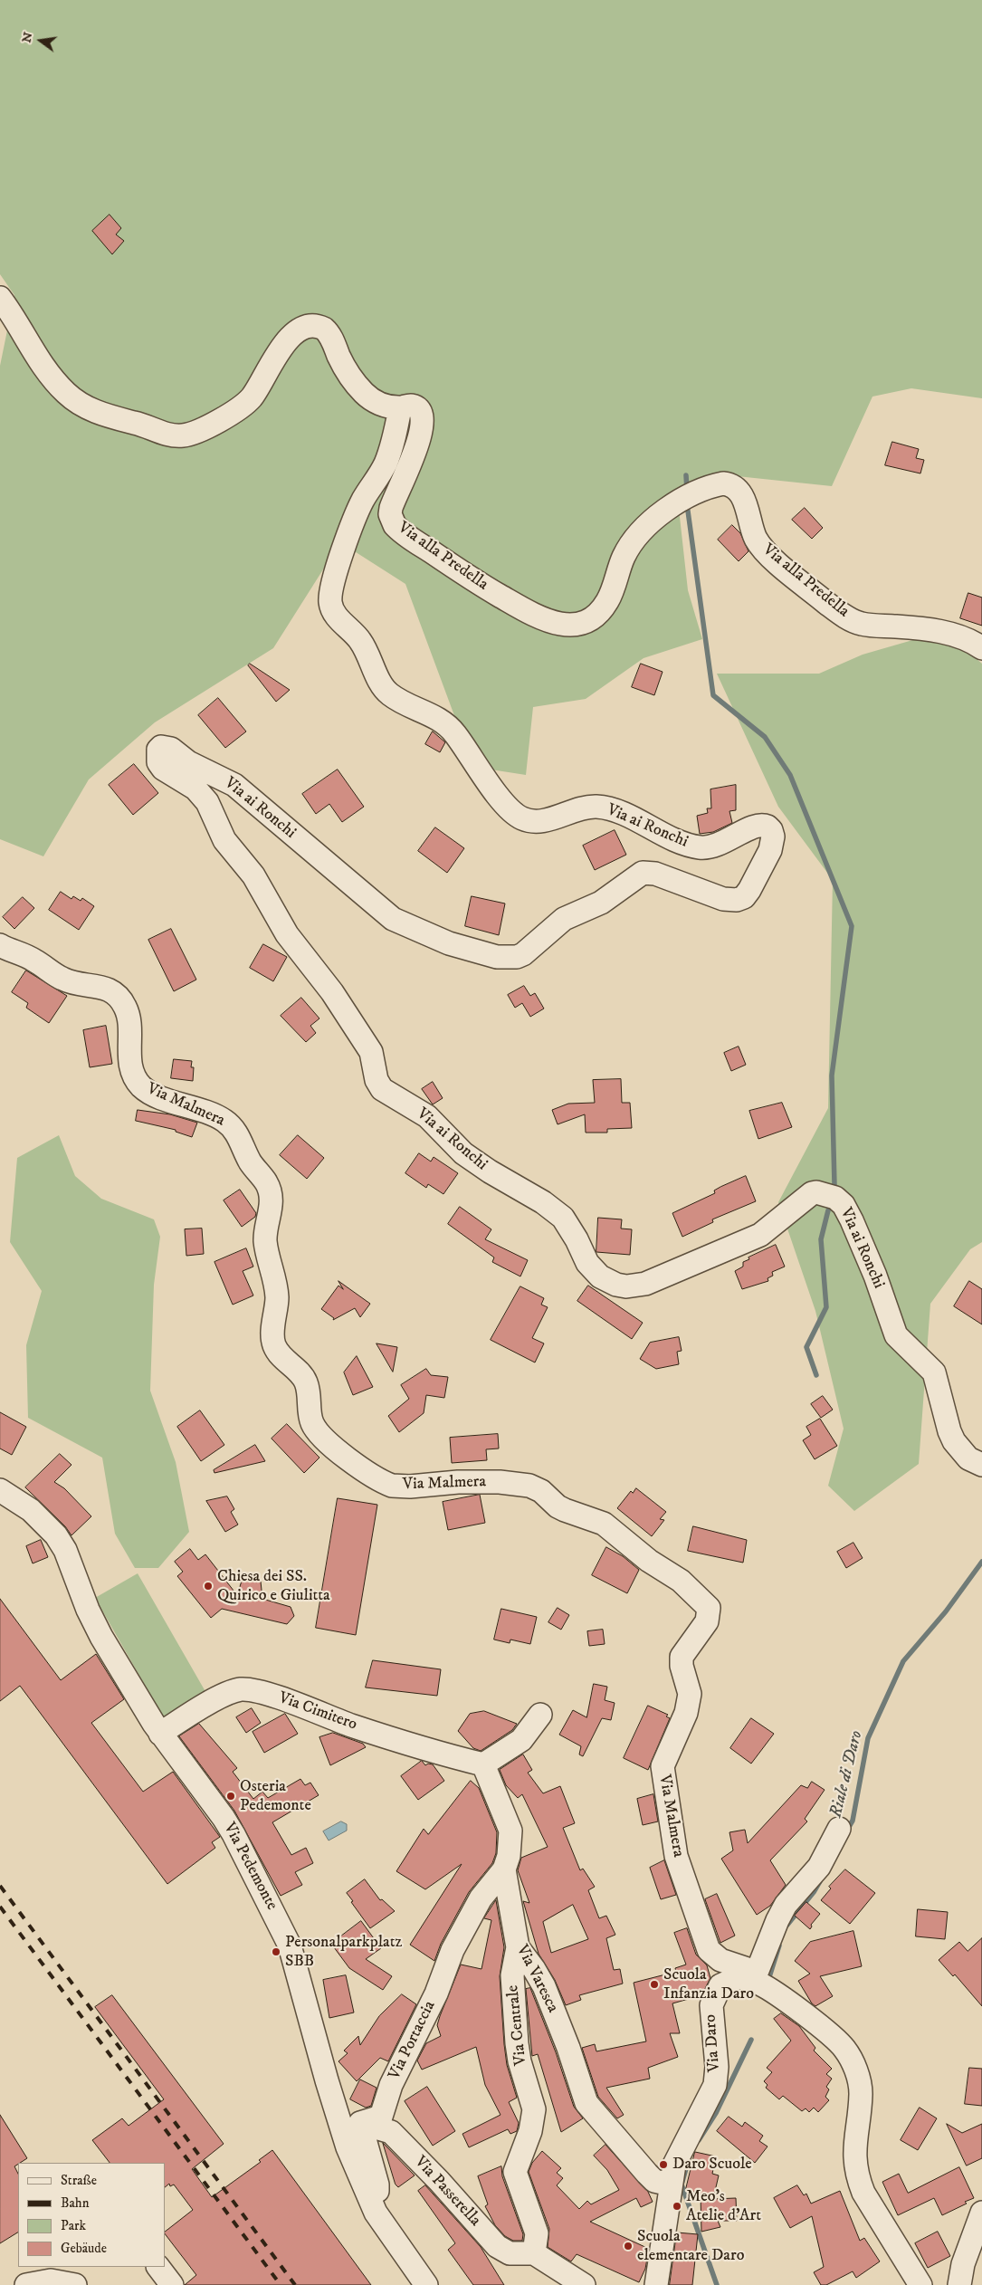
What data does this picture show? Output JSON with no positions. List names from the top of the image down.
{
  "streets": {
    "street": [
      "Via alla Predella",
      "Via ai Ronchi",
      "Via Malmera",
      "Via Cimitero",
      "Via Pedemonte",
      "Via Varesca",
      "Via Centrale",
      "Via Portaccia",
      "Via Daro",
      "Via Passerella"
    ]
  },
  "crossings": [
    ["Via alla Predella", "Via ai Ronchi"],
    ["Via Malmera", "Via Daro"],
    ["Via Cimitero", "Via Pedemonte"],
    ["Via Cimitero", "Via Varesca"],
    ["Via Varesca", "Via Centrale"],
    ["Via Varesca", "Via Portaccia"],
    ["Via Varesca", "Via Daro"],
    ["Via Centrale", "Via Passerella"],
    ["Via Portaccia", "Via Passerella"]
  ],
  "water": ["Riale di Daro"],
  "places": [
    "Chiesa dei SS. Quirico e Giulitta",
    "Osteria Pedemonte",
    "Personalparkplatz SBB",
    "Scuola Infanzia Daro",
    "Daro Scuole",
    "Meo's Atelie d'Art",
    "Scuola elementare Daro"
  ],
  "legend": [
    "Straße",
    "Bahn",
    "Park",
    "Gebäude"
  ],
  "north": "left"
}
